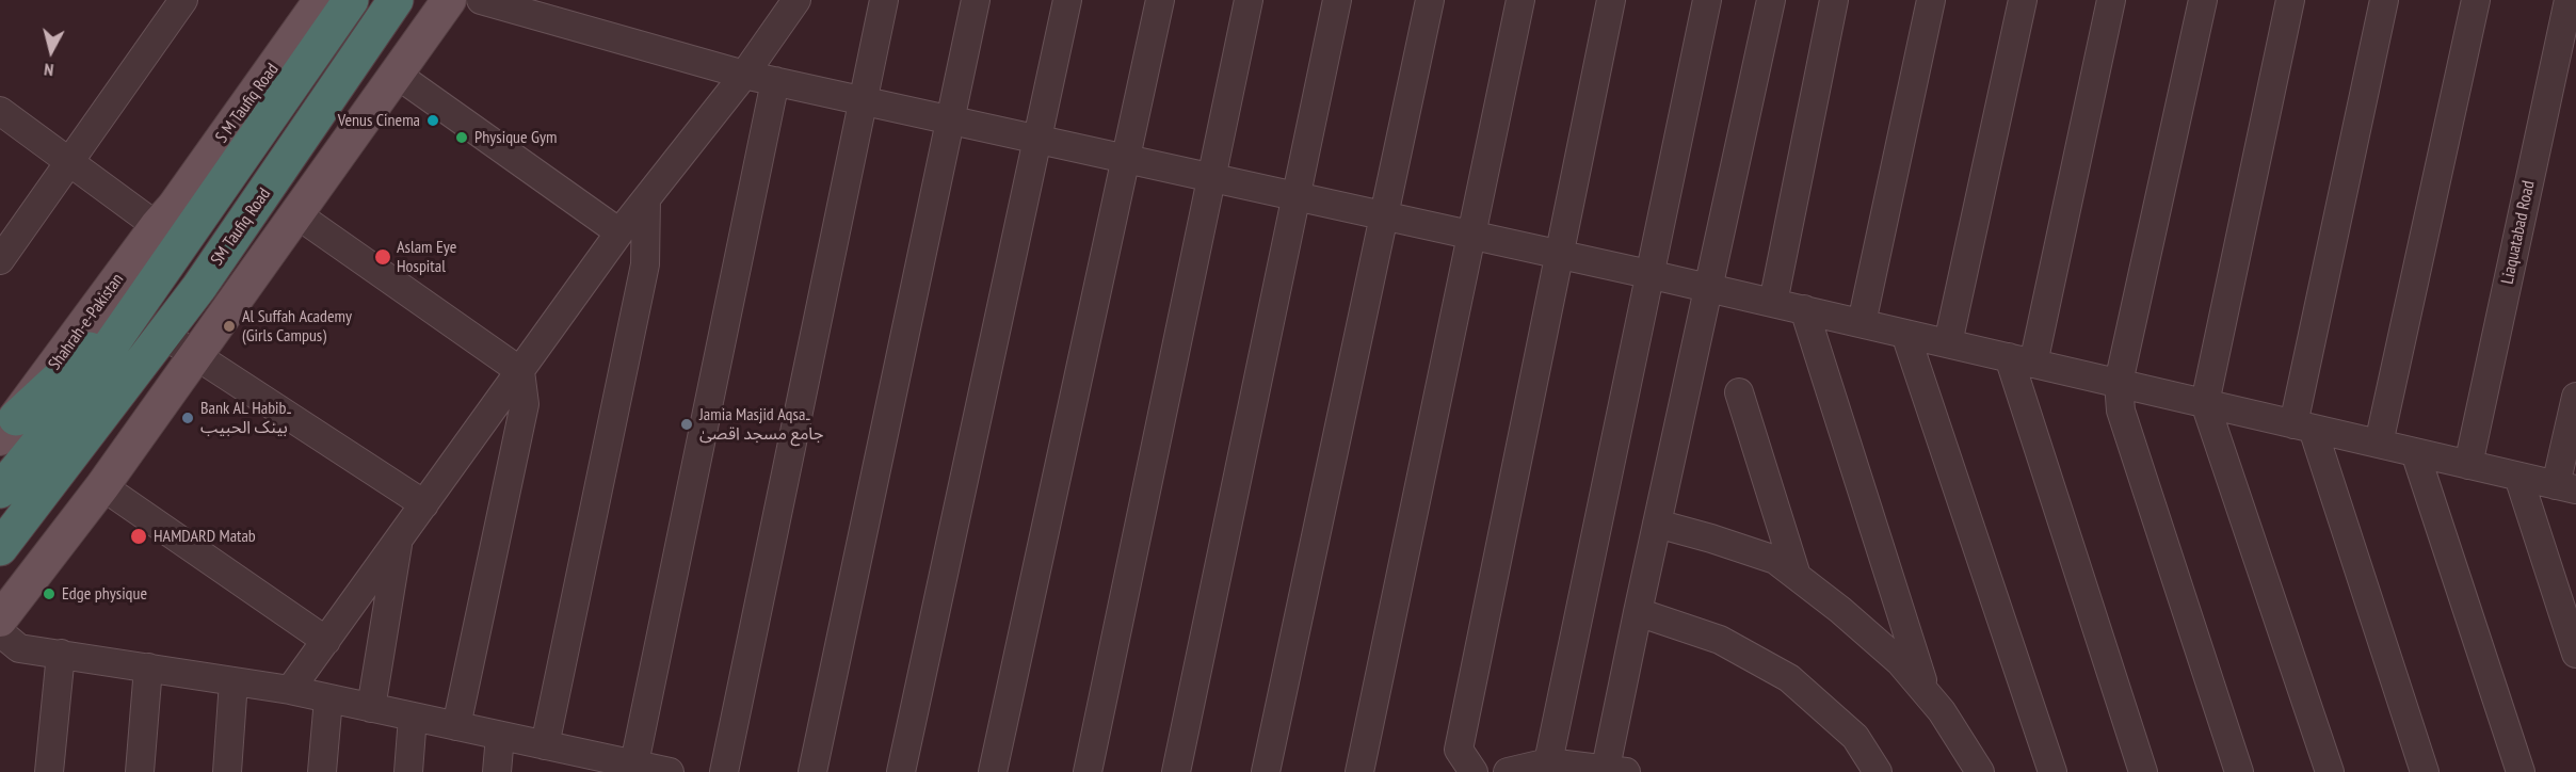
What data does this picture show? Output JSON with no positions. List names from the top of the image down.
{
  "streets": {
    "highway": ["SM Taufiq Road"],
    "main road": ["S M Taufiq Road", "Shahrah-e-Pakistan"],
    "street": ["Liaquatabad Road"]
  },
  "crossings": [
    ["S M Taufiq Road", "Shahrah-e-Pakistan"]
  ],
  "places": [
    "Venus Cinema",
    "Physique Gym",
    "Aslam Eye Hospital",
    "Al Suffah Academy (Girls Campus)",
    "Bank AL Habib۔ بینک الحبیب",
    "Jamia Masjid Aqsa۔ جامع مسجد اقصیٰ",
    "HAMDARD Matab",
    "Edge physique"
  ],
  "north": "bottom"
}
